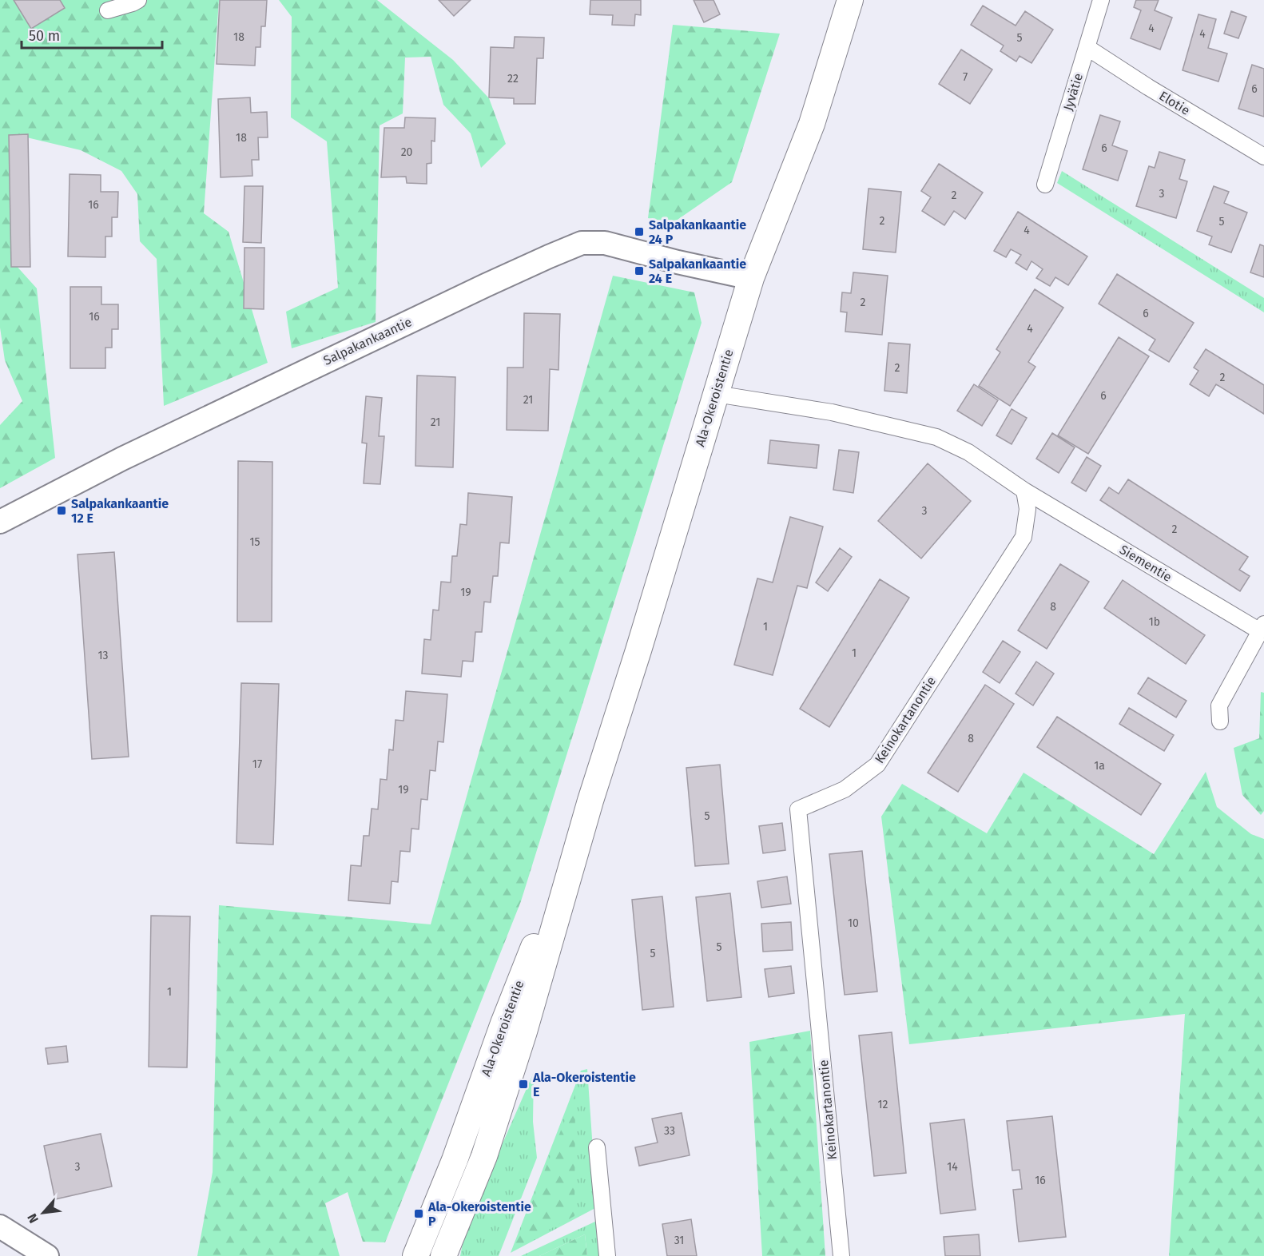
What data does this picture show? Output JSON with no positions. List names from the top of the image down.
{
  "streets": {
    "main road": ["Ala-Okeroistentie"],
    "street": [
      "Jyvätie",
      "Elotie",
      "Salpakankaantie",
      "Siementie",
      "Keinokartanontie"
    ]
  },
  "crossings": [
    ["Jyvätie", "Elotie"],
    ["Salpakankaantie", "Ala-Okeroistentie"],
    ["Siementie", "Keinokartanontie"]
  ],
  "places": {
    "transit": [
      "Salpakankaantie 24 P",
      "Salpakankaantie 24 E",
      "Salpakankaantie 12 E",
      "Ala-Okeroistentie E",
      "Ala-Okeroistentie P"
    ]
  },
  "house_numbers": [
    "4",
    "4",
    "18",
    "5",
    "7",
    "22",
    "6",
    "18",
    "6",
    "20",
    "3",
    "2",
    "16",
    "2",
    "5",
    "4",
    "2",
    "6",
    "16",
    "4",
    "2",
    "2",
    "6",
    "21",
    "21",
    "3",
    "2",
    "15",
    "19",
    "8",
    "1b",
    "1",
    "1",
    "13",
    "8",
    "17",
    "1a",
    "19",
    "5",
    "10",
    "5",
    "5",
    "1",
    "12",
    "33",
    "3",
    "14",
    "16",
    "31"
  ],
  "scale_bar": "50 m",
  "north": "bottom left"
}
